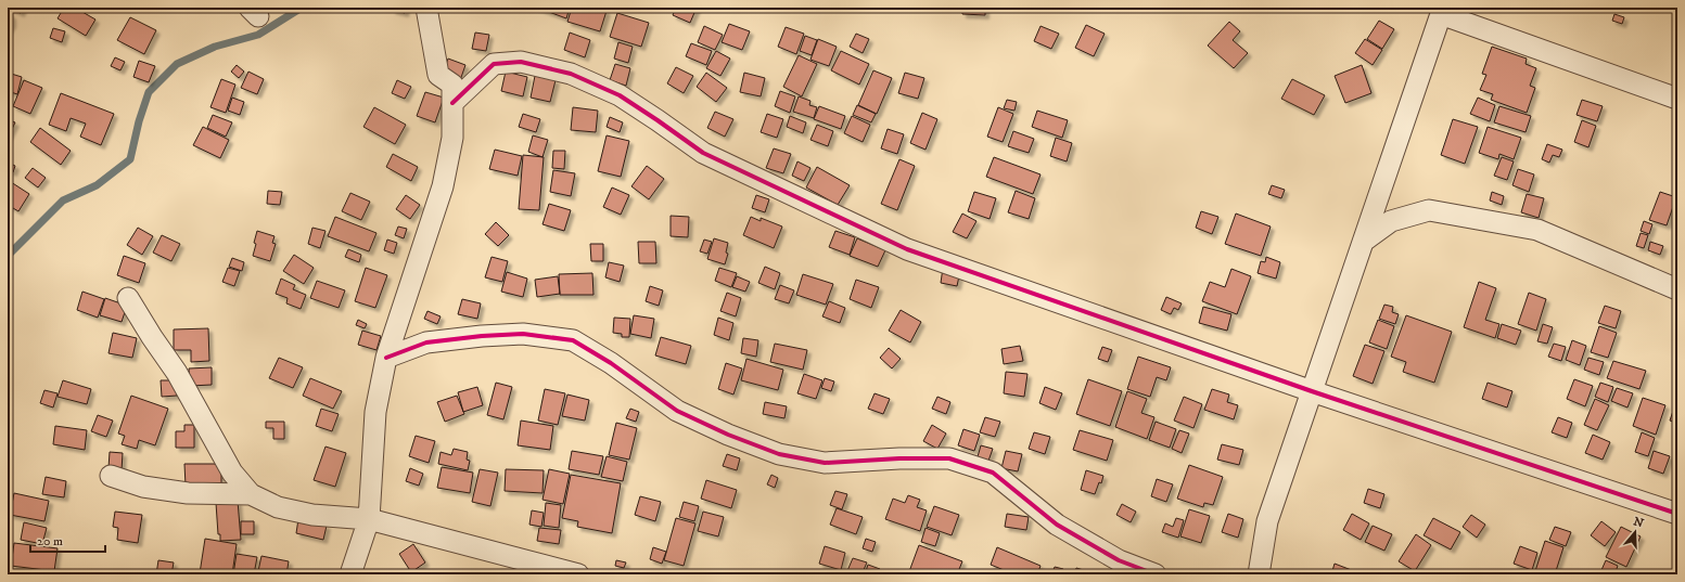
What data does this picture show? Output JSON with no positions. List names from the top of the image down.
{
  "scale_bar": "20 m",
  "north": "top"
}
